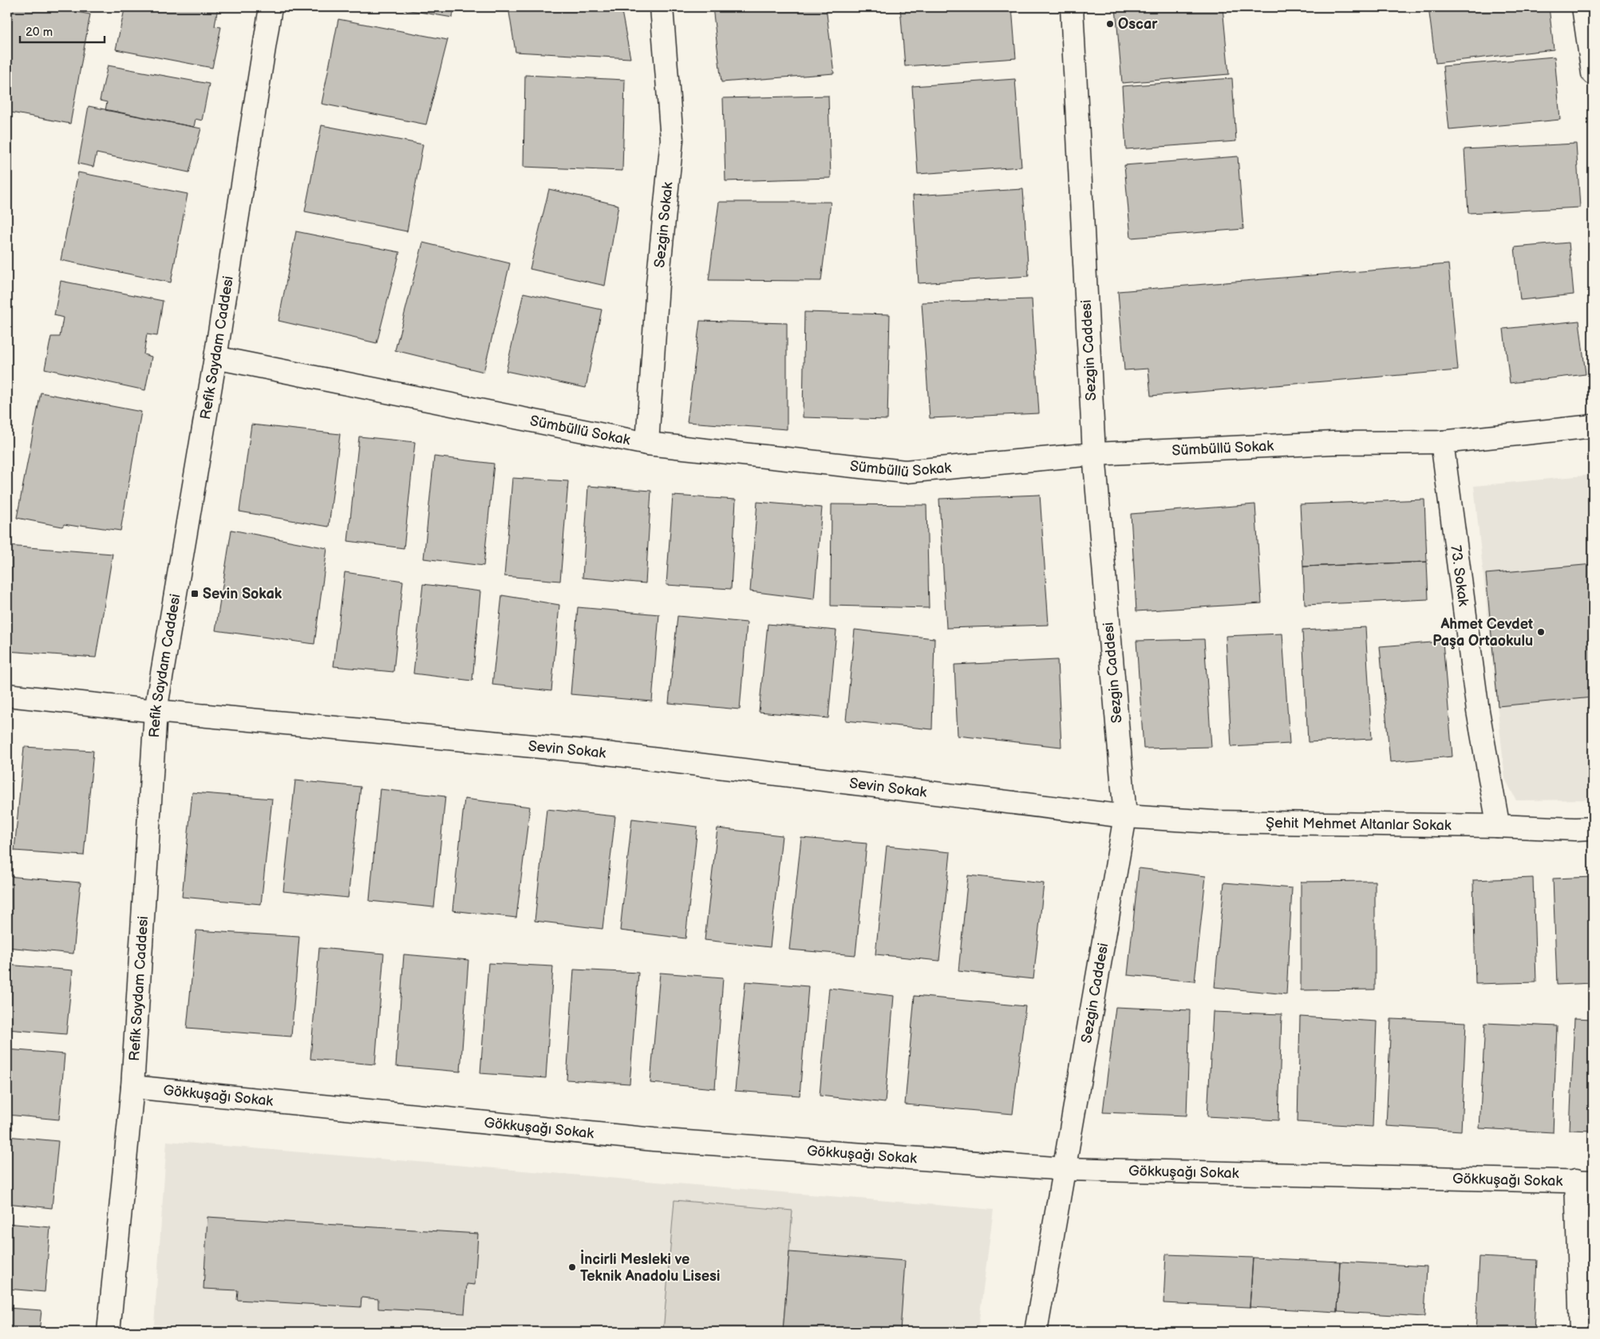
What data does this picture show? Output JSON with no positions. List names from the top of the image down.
{
  "streets": {
    "street": [
      "Sezgin Sokak",
      "Refik Saydam Caddesi",
      "Sezgin Caddesi",
      "Sümbüllü Sokak",
      "73. Sokak",
      "Sevin Sokak",
      "Şehit Mehmet Altanlar Sokak",
      "Gökkuşağı Sokak"
    ]
  },
  "crossings": [
    ["Sezgin Sokak", "Sümbüllü Sokak"],
    ["Refik Saydam Caddesi", "Sümbüllü Sokak"],
    ["Refik Saydam Caddesi", "Sevin Sokak"],
    ["Refik Saydam Caddesi", "Gökkuşağı Sokak"],
    ["Sezgin Caddesi", "Sümbüllü Sokak"],
    ["Sezgin Caddesi", "Sevin Sokak"],
    ["Sezgin Caddesi", "Şehit Mehmet Altanlar Sokak"],
    ["Sezgin Caddesi", "Gökkuşağı Sokak"],
    ["Sümbüllü Sokak", "73. Sokak"],
    ["73. Sokak", "Şehit Mehmet Altanlar Sokak"],
    ["Sevin Sokak", "Şehit Mehmet Altanlar Sokak"]
  ],
  "places": {
    "other": ["Oscar", "Ahmet Cevdet Paşa Ortaokulu", "İncirli Mesleki ve Teknik Anadolu Lisesi"],
    "transit": ["Sevin Sokak"]
  },
  "scale_bar": "20 m"
}
